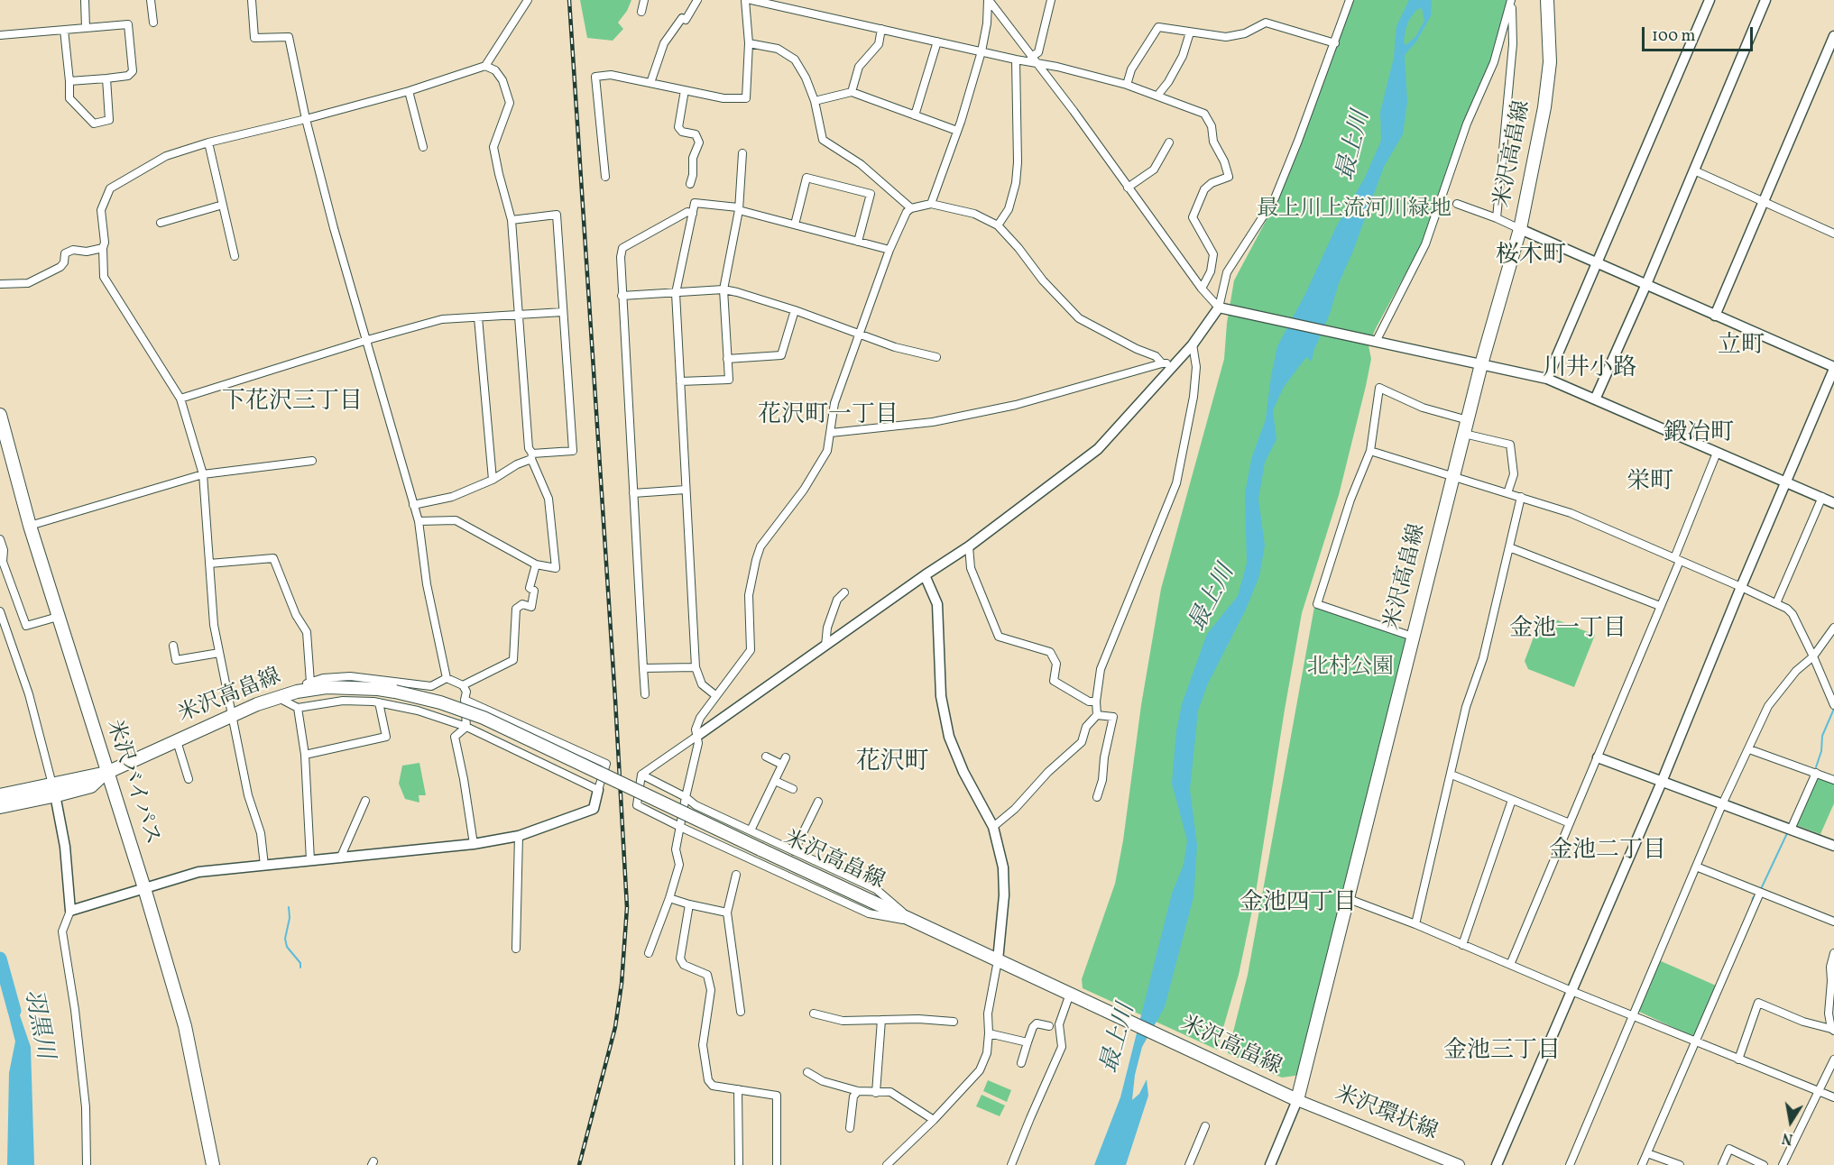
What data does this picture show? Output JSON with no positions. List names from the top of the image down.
{
  "streets": {
    "main road": ["米沢高畠線", "米沢バイパス", "米沢環状線"]
  },
  "crossings": [
    ["米沢高畠線", "米沢バイパス"],
    ["米沢高畠線", "米沢環状線"]
  ],
  "districts": [
    "桜木町",
    "立町",
    "川井小路",
    "下花沢三丁目",
    "花沢町一丁目",
    "鍛冶町",
    "栄町",
    "金池一丁目",
    "花沢町",
    "金池二丁目",
    "金池四丁目",
    "金池三丁目"
  ],
  "water": ["最上川", "羽黒川"],
  "parks": ["最上川上流河川緑地", "北村公園"],
  "scale_bar": "100 m",
  "north": "bottom"
}
